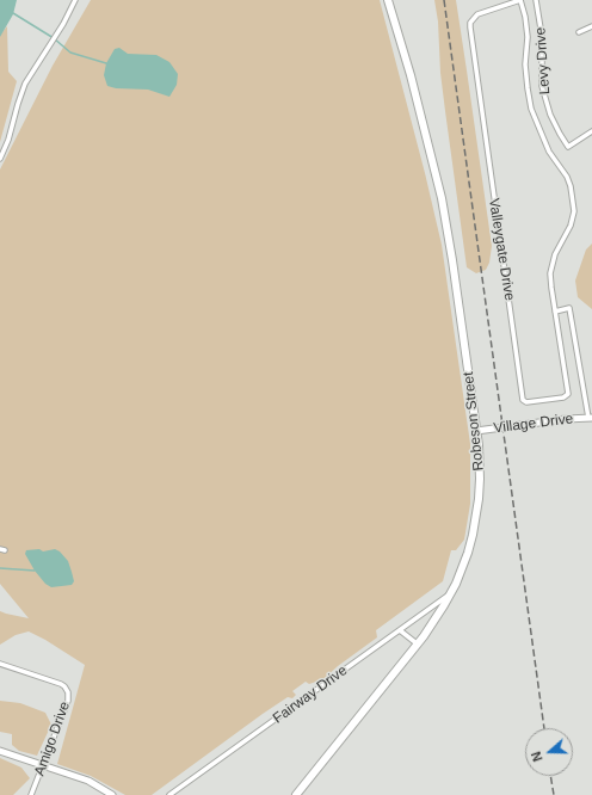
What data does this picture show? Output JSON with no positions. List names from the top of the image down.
{
  "streets": {
    "main road": ["Robeson Street", "Village Drive"],
    "street": [
      "Levy Drive",
      "Valleygate Drive",
      "Fairway Drive",
      "Amigo Drive"
    ]
  },
  "crossings": [
    ["Robeson Street", "Village Drive"],
    ["Robeson Street", "Fairway Drive"]
  ],
  "north": "left"
}
